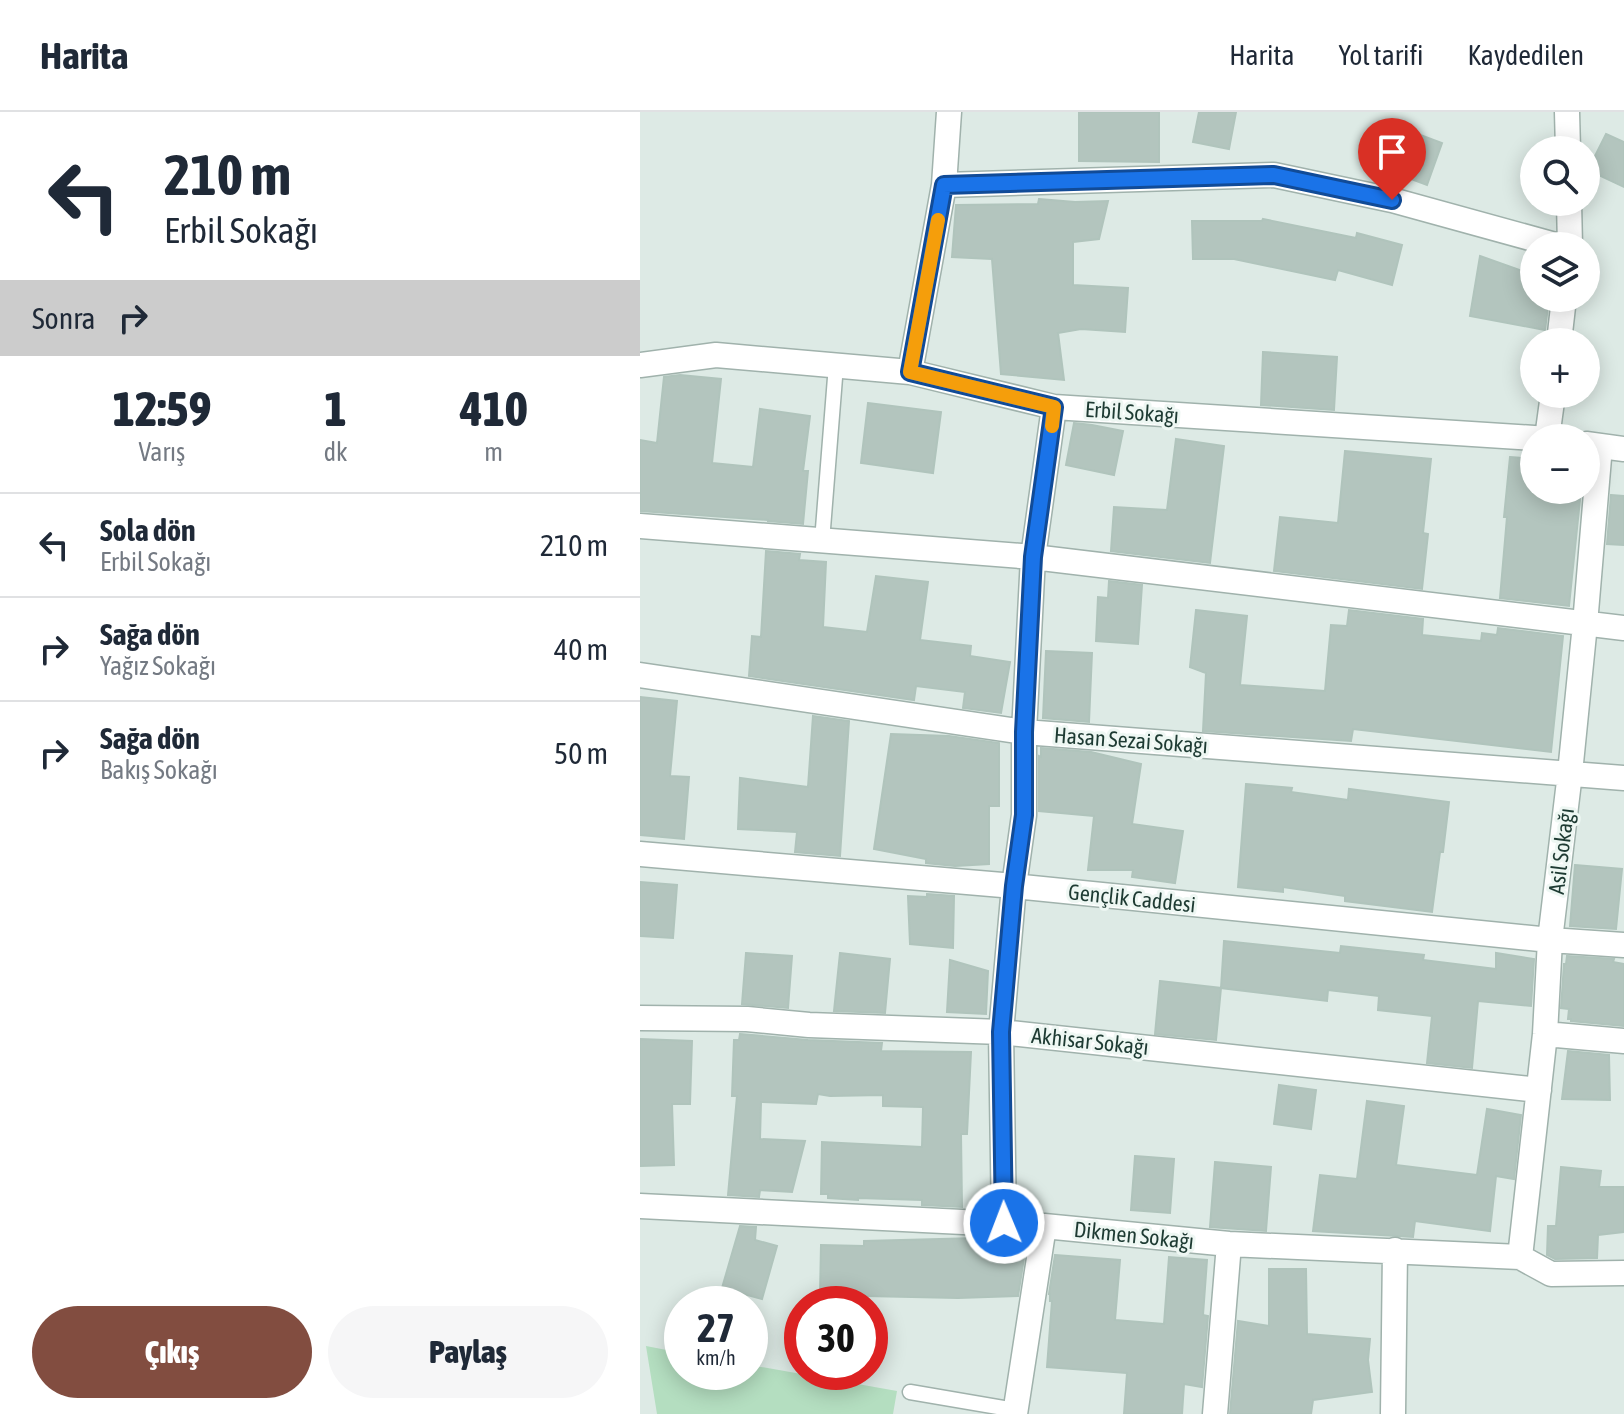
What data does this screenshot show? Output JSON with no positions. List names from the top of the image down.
{
  "streets": {
    "street": [
      "Erbil Sokağı",
      "Hasan Sezai Sokağı",
      "Asil Sokağı",
      "Gençlik Caddesi",
      "Akhisar Sokağı",
      "Dikmen Sokağı"
    ]
  },
  "crossings": [
    ["Hasan Sezai Sokağı", "Asil Sokağı"],
    ["Asil Sokağı", "Gençlik Caddesi"],
    ["Asil Sokağı", "Akhisar Sokağı"],
    ["Asil Sokağı", "Dikmen Sokağı"]
  ],
  "page": {
    "header": "Harita",
    "nav": ["Harita", "Yol tarifi", "Kaydedilen"],
    "turn": ["210 m", "Erbil Sokağı"],
    "map_buttons": ["+", "−"],
    "then": "Sonra",
    "eta": [
      "12:59",
      "Varış",
      "1",
      "dk",
      "410",
      "m"
    ],
    "list": [
      {
        "name": "Sola dön",
        "note": "Erbil Sokağı",
        "value": "210 m"
      },
      {
        "name": "Sağa dön",
        "note": "Yağız Sokağı",
        "value": "40 m"
      },
      {
        "name": "Sağa dön",
        "note": "Bakış Sokağı",
        "value": "50 m"
      }
    ],
    "speed": "27 km/h",
    "limit": "30",
    "buttons": ["Çıkış", "Paylaş"]
  }
}
